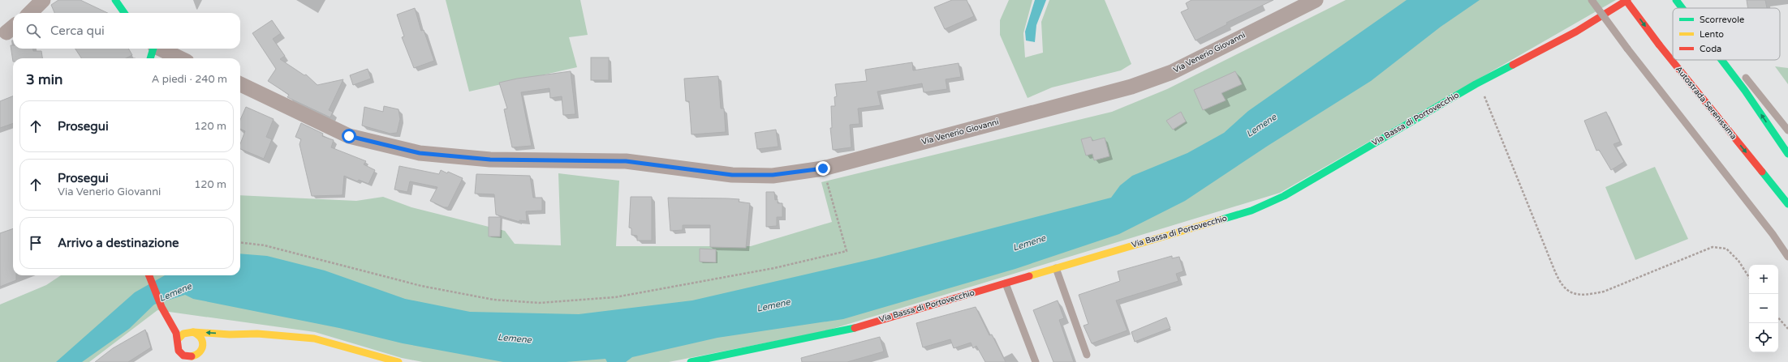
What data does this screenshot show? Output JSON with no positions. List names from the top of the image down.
{
  "streets": {
    "main road": ["Autostrada Serenissima", "Via Bassa di Portovecchio"],
    "street": ["Via Venerio Giovanni"]
  },
  "crossings": [
    ["Autostrada Serenissima", "Via Bassa di Portovecchio"]
  ],
  "water": ["Lemene"],
  "legend": ["Scorrevole", "Lento", "Coda"],
  "page": {
    "search": "Cerca qui",
    "heading": ["3 min", "A piedi · 240 m"],
    "list": [
      ["Prosegui", "120 m"],
      ["Prosegui", "Via Venerio Giovanni", "120 m"],
      "Arrivo a destinazione"
    ],
    "map_buttons": ["+", "−"]
  }
}
